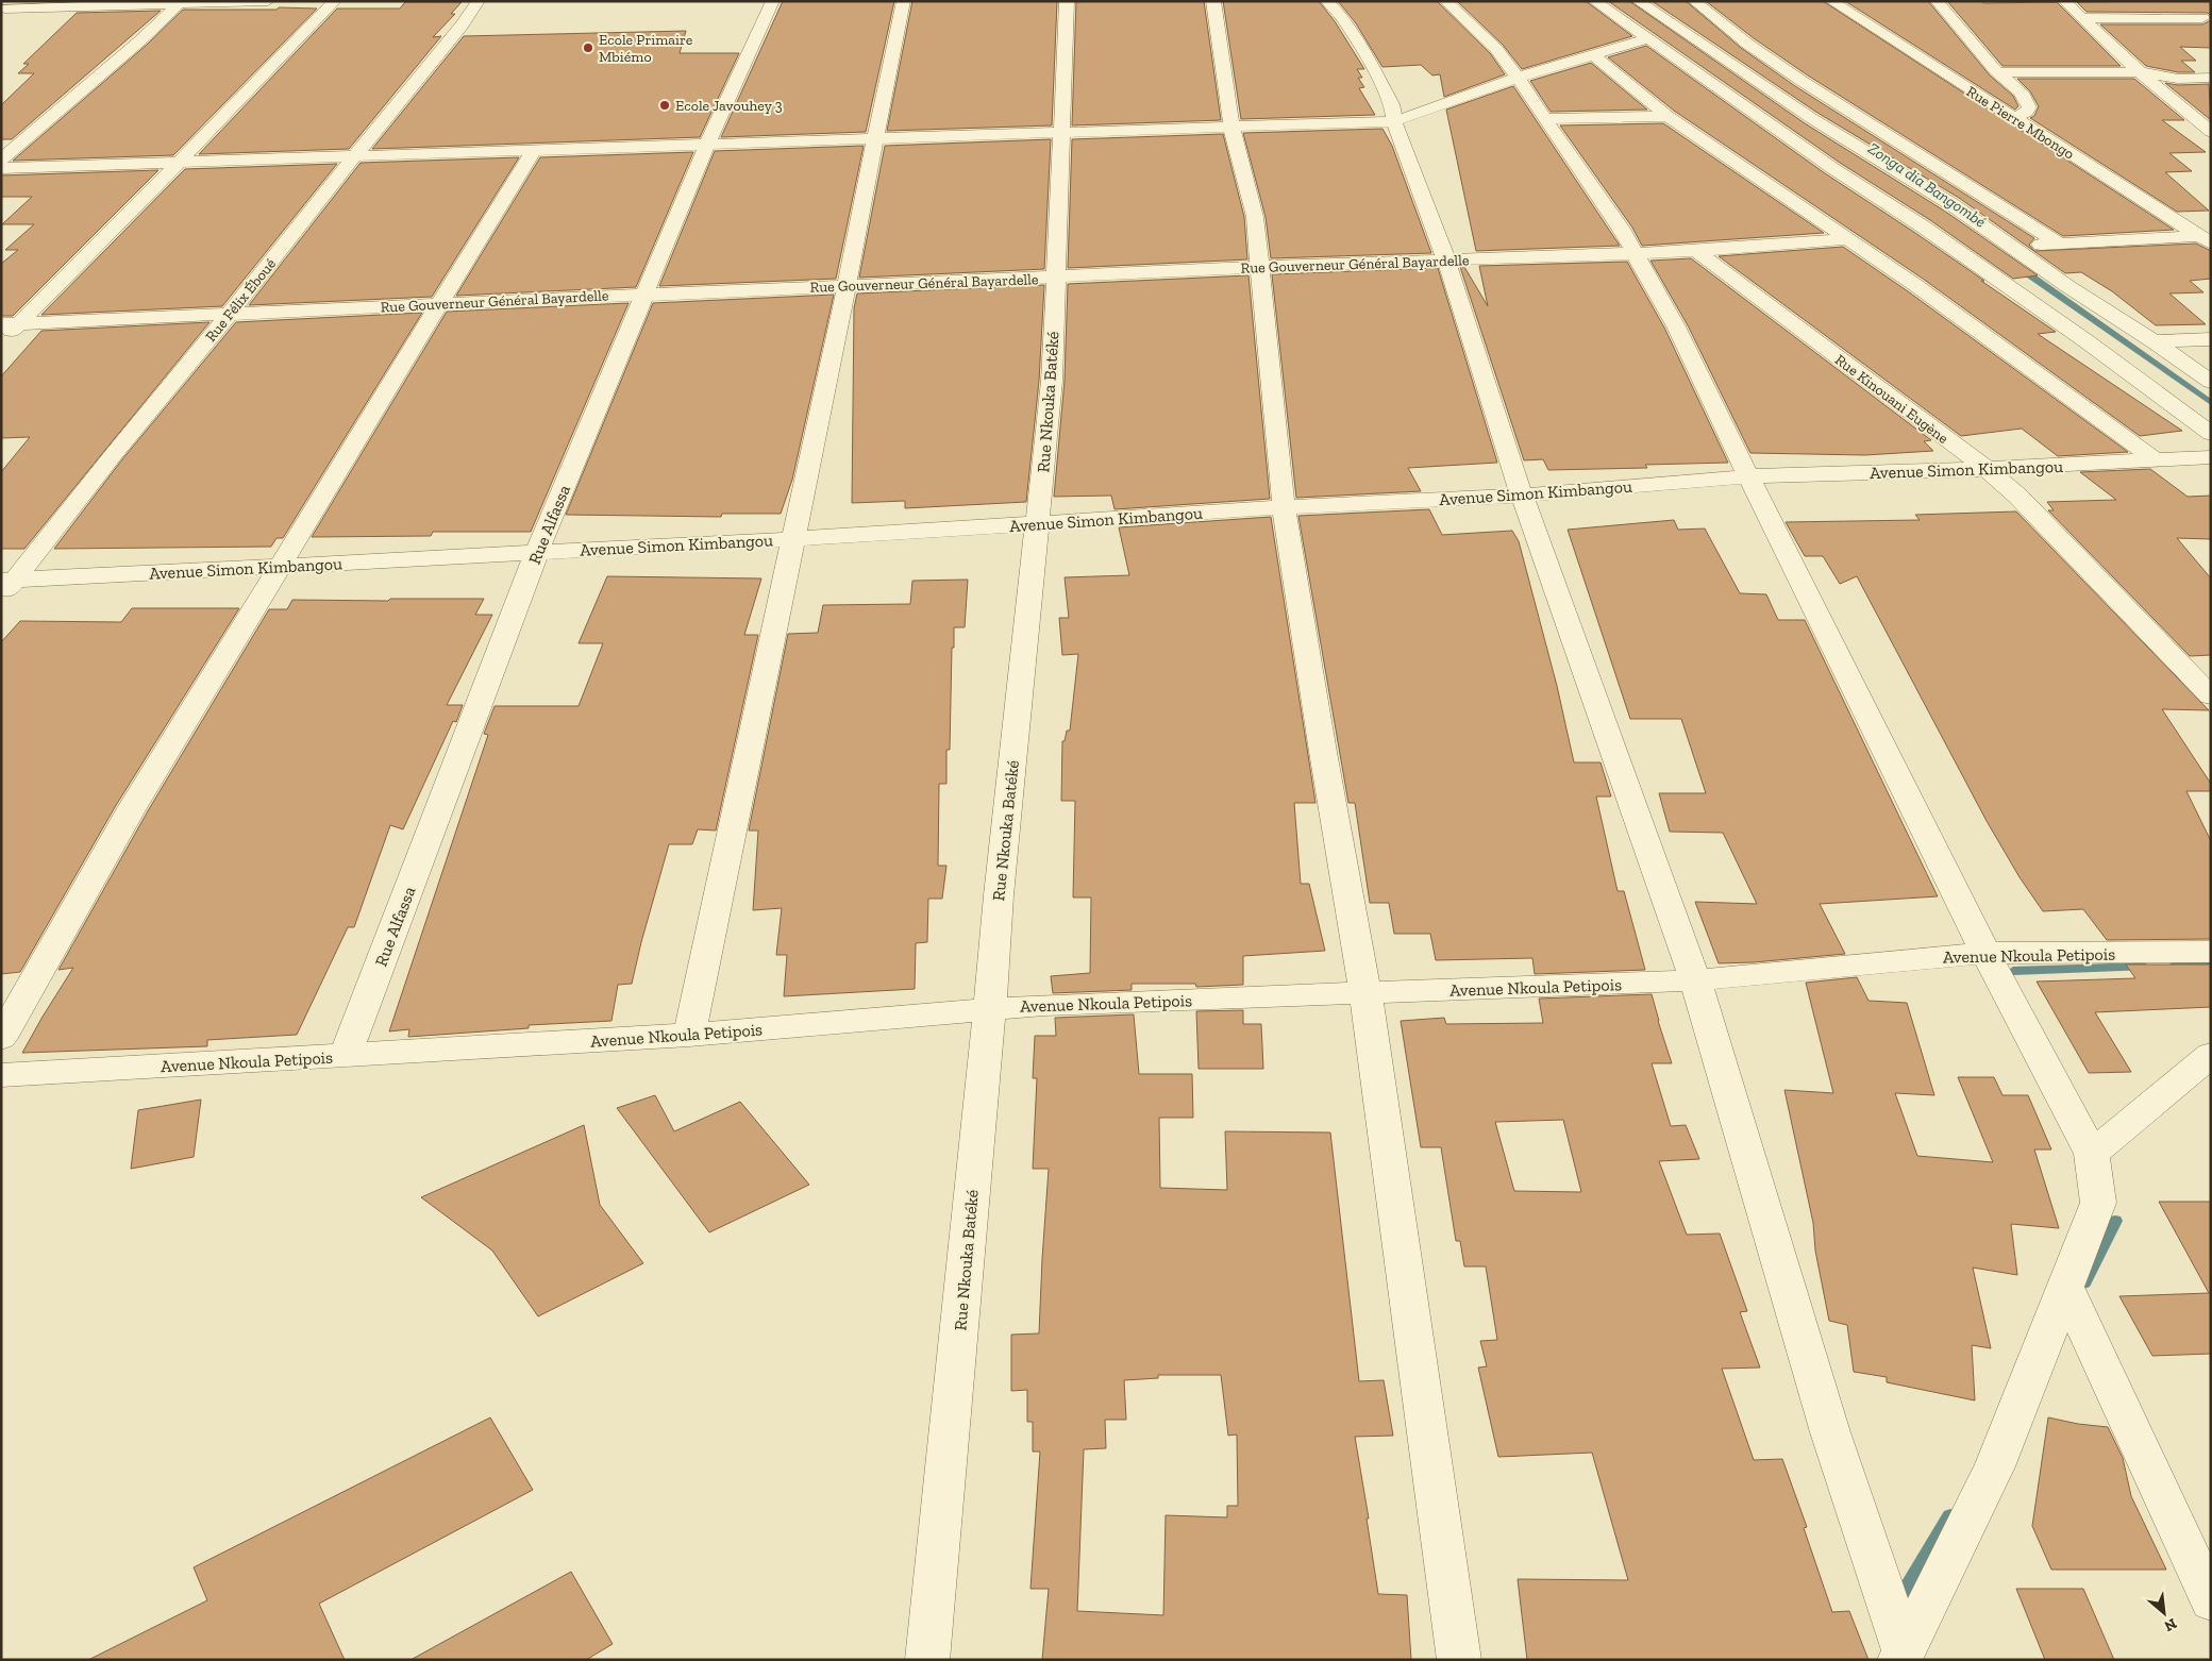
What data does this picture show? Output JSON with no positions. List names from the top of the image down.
{
  "streets": {
    "street": [
      "Rue Pierre Mbongo",
      "Rue Gouverneur Général Bayardelle",
      "Rue Félix Éboué",
      "Rue Kinouani Eugène",
      "Rue Nkouka Batéké",
      "Avenue Simon Kimbangou",
      "Rue Alfassa",
      "Avenue Nkoula Petipois"
    ]
  },
  "crossings": [
    ["Rue Gouverneur Général Bayardelle", "Rue Félix Éboué"],
    ["Rue Gouverneur Général Bayardelle", "Rue Kinouani Eugène"],
    ["Rue Gouverneur Général Bayardelle", "Rue Nkouka Batéké"],
    ["Rue Gouverneur Général Bayardelle", "Rue Alfassa"],
    ["Rue Félix Éboué", "Avenue Simon Kimbangou"],
    ["Rue Kinouani Eugène", "Avenue Simon Kimbangou"],
    ["Rue Nkouka Batéké", "Avenue Simon Kimbangou"],
    ["Rue Nkouka Batéké", "Avenue Nkoula Petipois"],
    ["Avenue Simon Kimbangou", "Rue Alfassa"],
    ["Rue Alfassa", "Avenue Nkoula Petipois"]
  ],
  "water": ["Zonga dia Bangombé"],
  "places": ["Ecole Primaire Mbiémo", "Ecole Javouhey 3"],
  "north": "bottom right"
}
